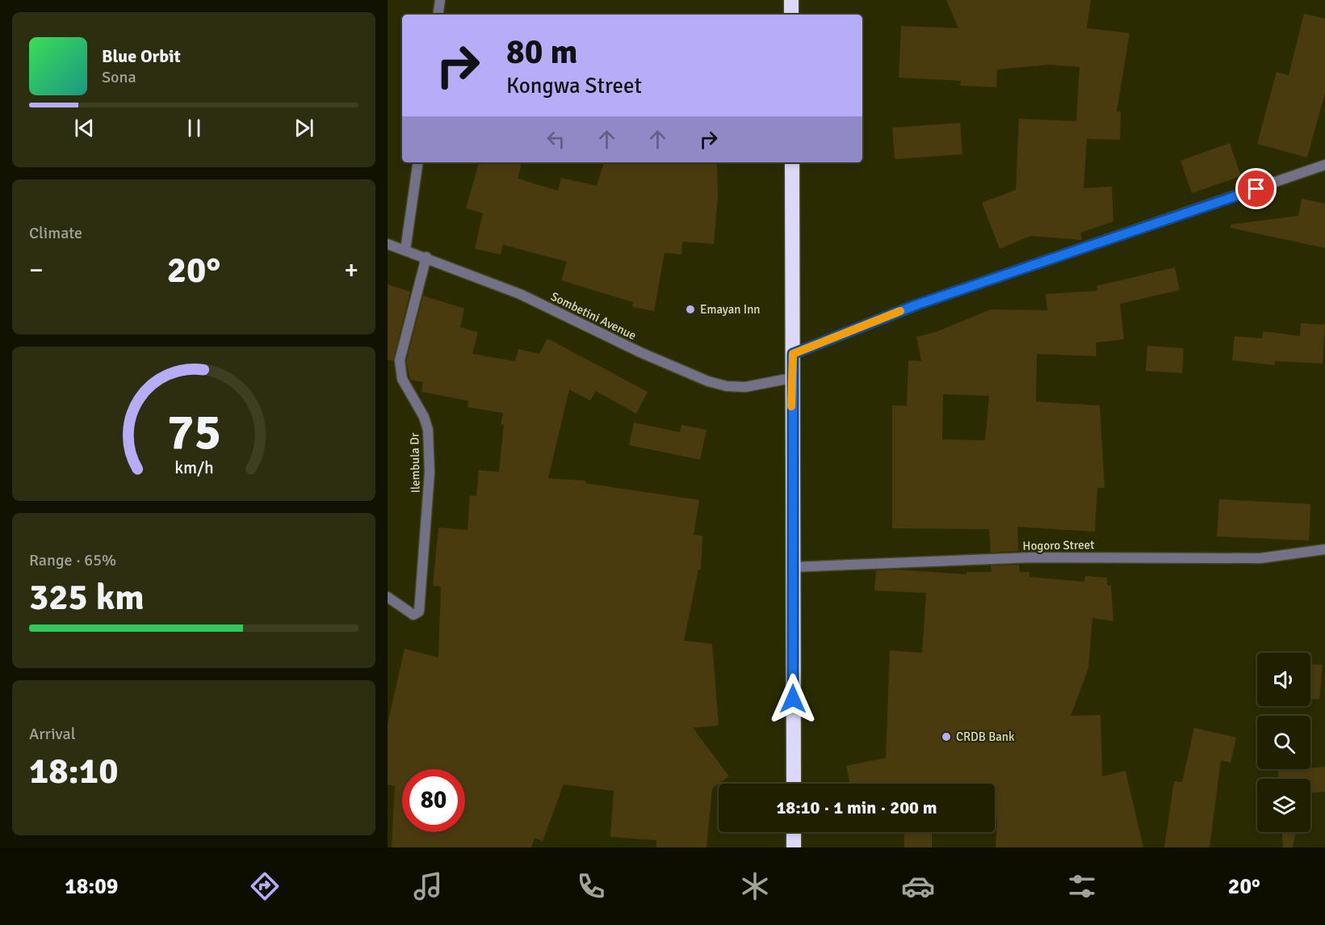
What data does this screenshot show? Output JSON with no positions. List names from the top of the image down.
{
  "streets": {
    "street": ["Sombetini Avenue", "Ilembula Dr", "Hogoro Street"]
  },
  "crossings": [
    ["Sombetini Avenue", "Ilembula Dr"]
  ],
  "places": ["Emayan Inn", "CRDB Bank"],
  "page": {
    "turn": ["80 m", "Kongwa Street"],
    "song": ["Blue Orbit", "Sona"],
    "tile": [
      "Climate",
      ["Range · 65%", "325 km"],
      ["Arrival", "18:10"]
    ],
    "heat": ["−", "20°", "+"],
    "limit": "80",
    "trip": "18:10 · 1 min · 200 m",
    "tabs": ["18:09", "20°"],
    "gauge": ["75", "km/h"]
  }
}
